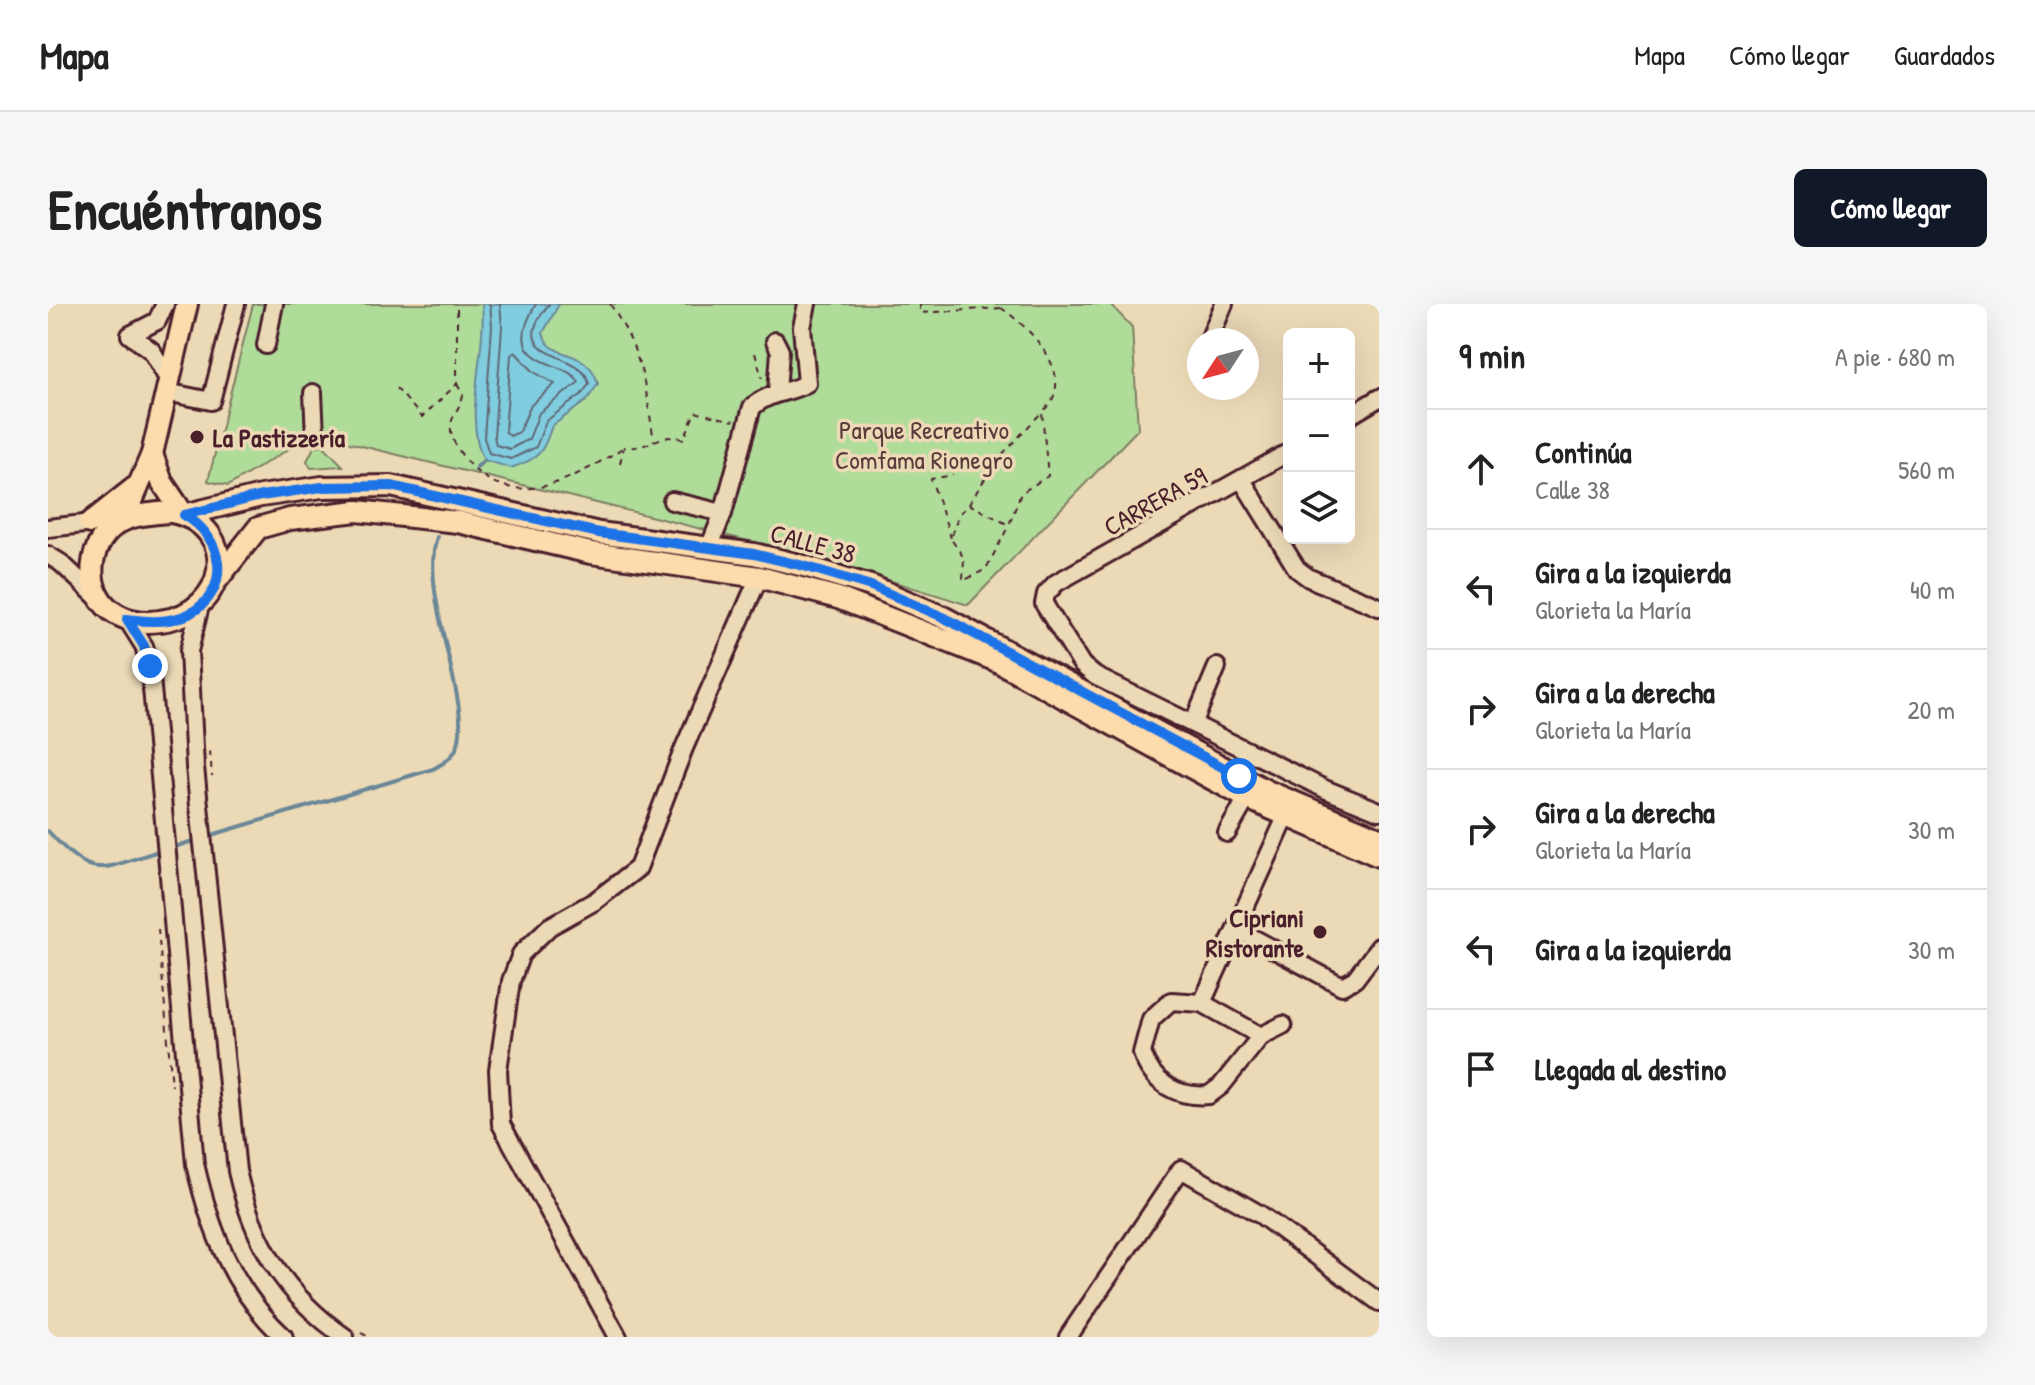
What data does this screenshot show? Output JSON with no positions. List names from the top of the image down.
{
  "streets": {
    "main road": ["CALLE 38"],
    "street": ["CARRERA 59"]
  },
  "parks": ["Parque Recreativo Comfama Rionegro"],
  "places": ["La Pastizzería", "Cipriani Ristorante"],
  "north": "bottom left",
  "page": {
    "header": "Mapa",
    "nav": ["Mapa", "Cómo llegar", "Guardados"],
    "buttons": "Cómo llegar",
    "title": "Encuéntranos",
    "heading": ["9 min", "A pie · 680 m"],
    "map_buttons": ["+", "−"],
    "list": [
      ["Continúa", "Calle 38", "560 m"],
      ["Gira a la izquierda", "Glorieta la María", "40 m"],
      ["Gira a la derecha", "Glorieta la María", "20 m"],
      ["Gira a la derecha", "Glorieta la María", "30 m"],
      ["Gira a la izquierda", "30 m"],
      "Llegada al destino"
    ]
  }
}
